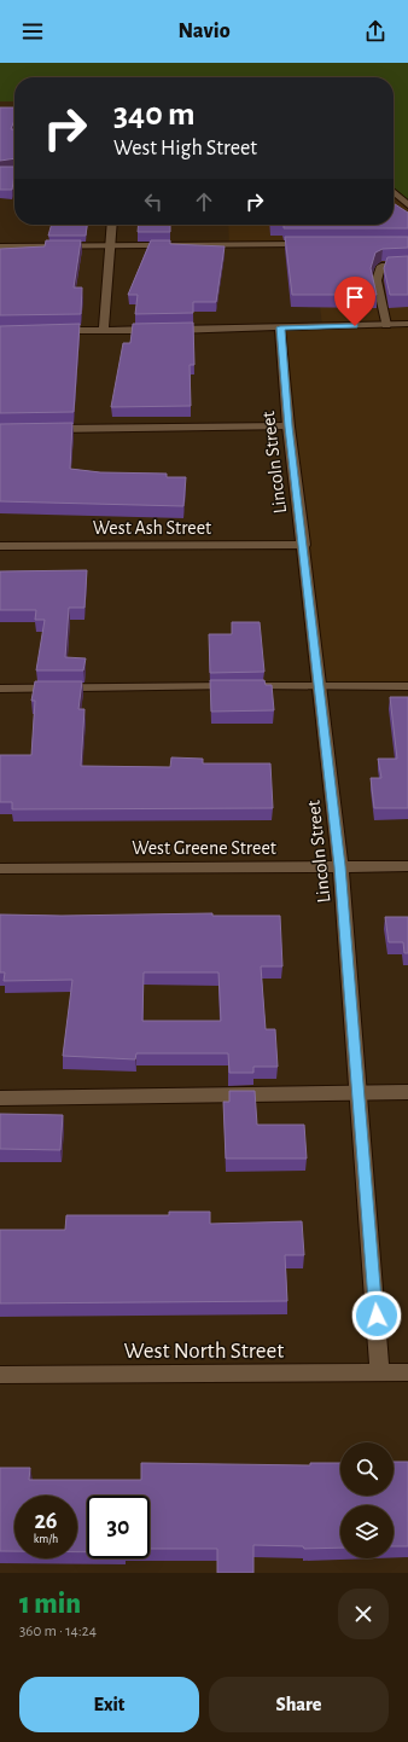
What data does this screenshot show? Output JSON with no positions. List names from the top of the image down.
{
  "streets": {
    "street": [
      "Lincoln Street",
      "West Ash Street",
      "West Greene Street",
      "West North Street"
    ]
  },
  "crossings": [
    ["Lincoln Street", "West Ash Street"],
    ["Lincoln Street", "West Greene Street"],
    ["Lincoln Street", "West North Street"]
  ],
  "page": {
    "header": "Navio",
    "turn": ["340 m", "West High Street"],
    "speed": "26 km/h",
    "limit": "30",
    "heading": ["1 min", "360 m · 14:24"],
    "buttons": ["Exit", "Share"]
  }
}
